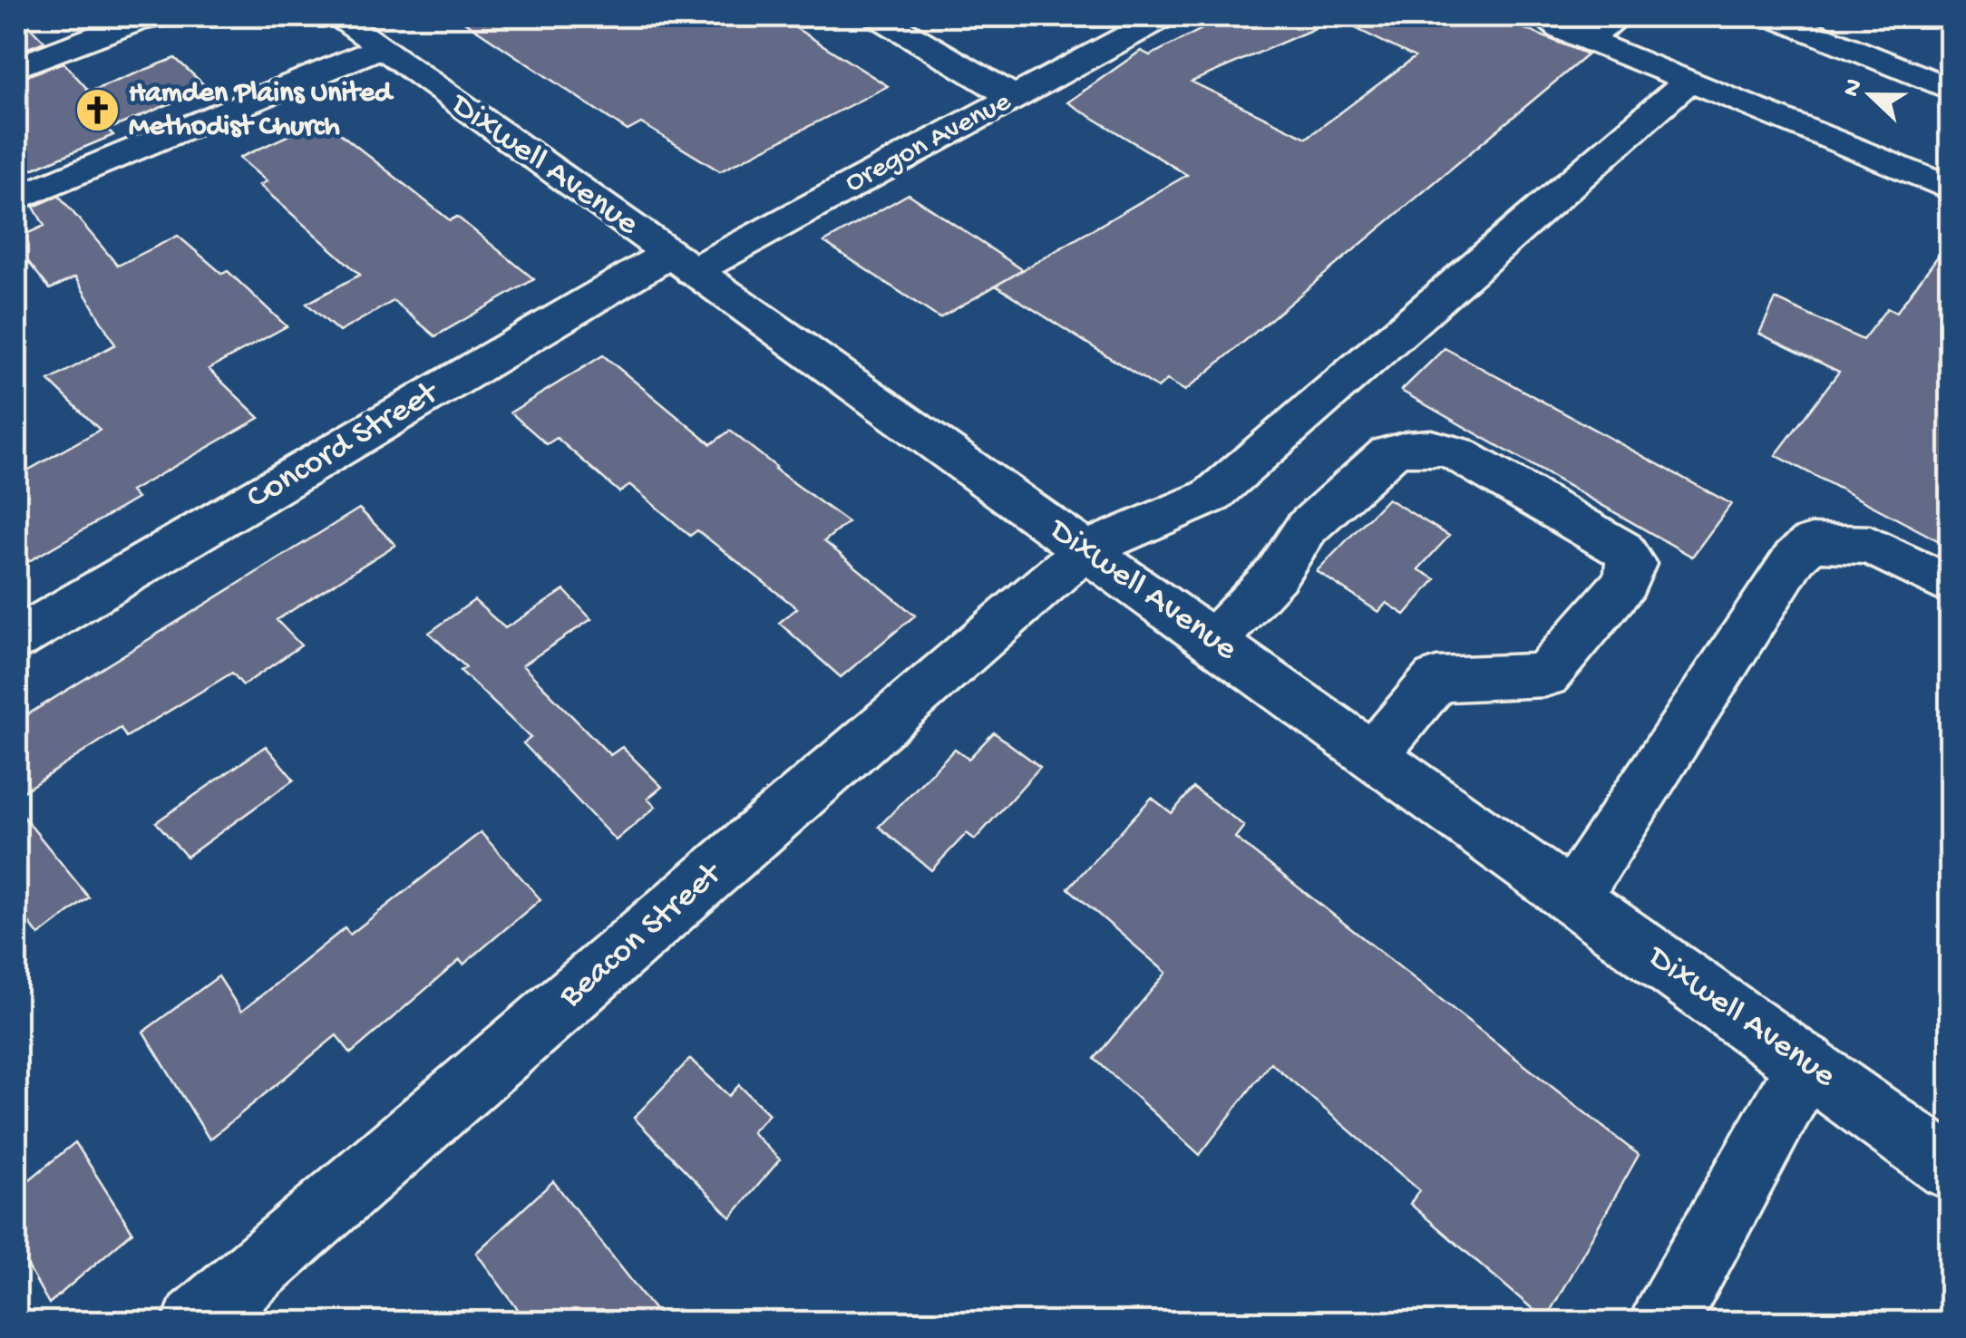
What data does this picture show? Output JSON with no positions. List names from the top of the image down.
{
  "streets": {
    "street": [
      "Oregon Avenue",
      "Dixwell Avenue",
      "Concord Street",
      "Beacon Street"
    ]
  },
  "crossings": [
    ["Oregon Avenue", "Dixwell Avenue"],
    ["Oregon Avenue", "Concord Street"],
    ["Dixwell Avenue", "Concord Street"],
    ["Dixwell Avenue", "Beacon Street"]
  ],
  "places": {
    "church": ["Hamden Plains United Methodist Church"]
  },
  "north": "left"
}
